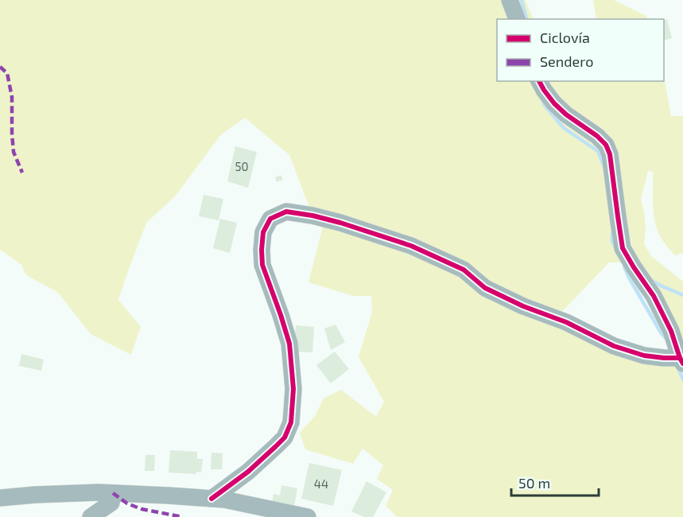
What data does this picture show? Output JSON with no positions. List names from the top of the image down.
{
  "house_numbers": ["50", "44"],
  "legend": ["Ciclovía", "Sendero"],
  "scale_bar": "50 m"
}
